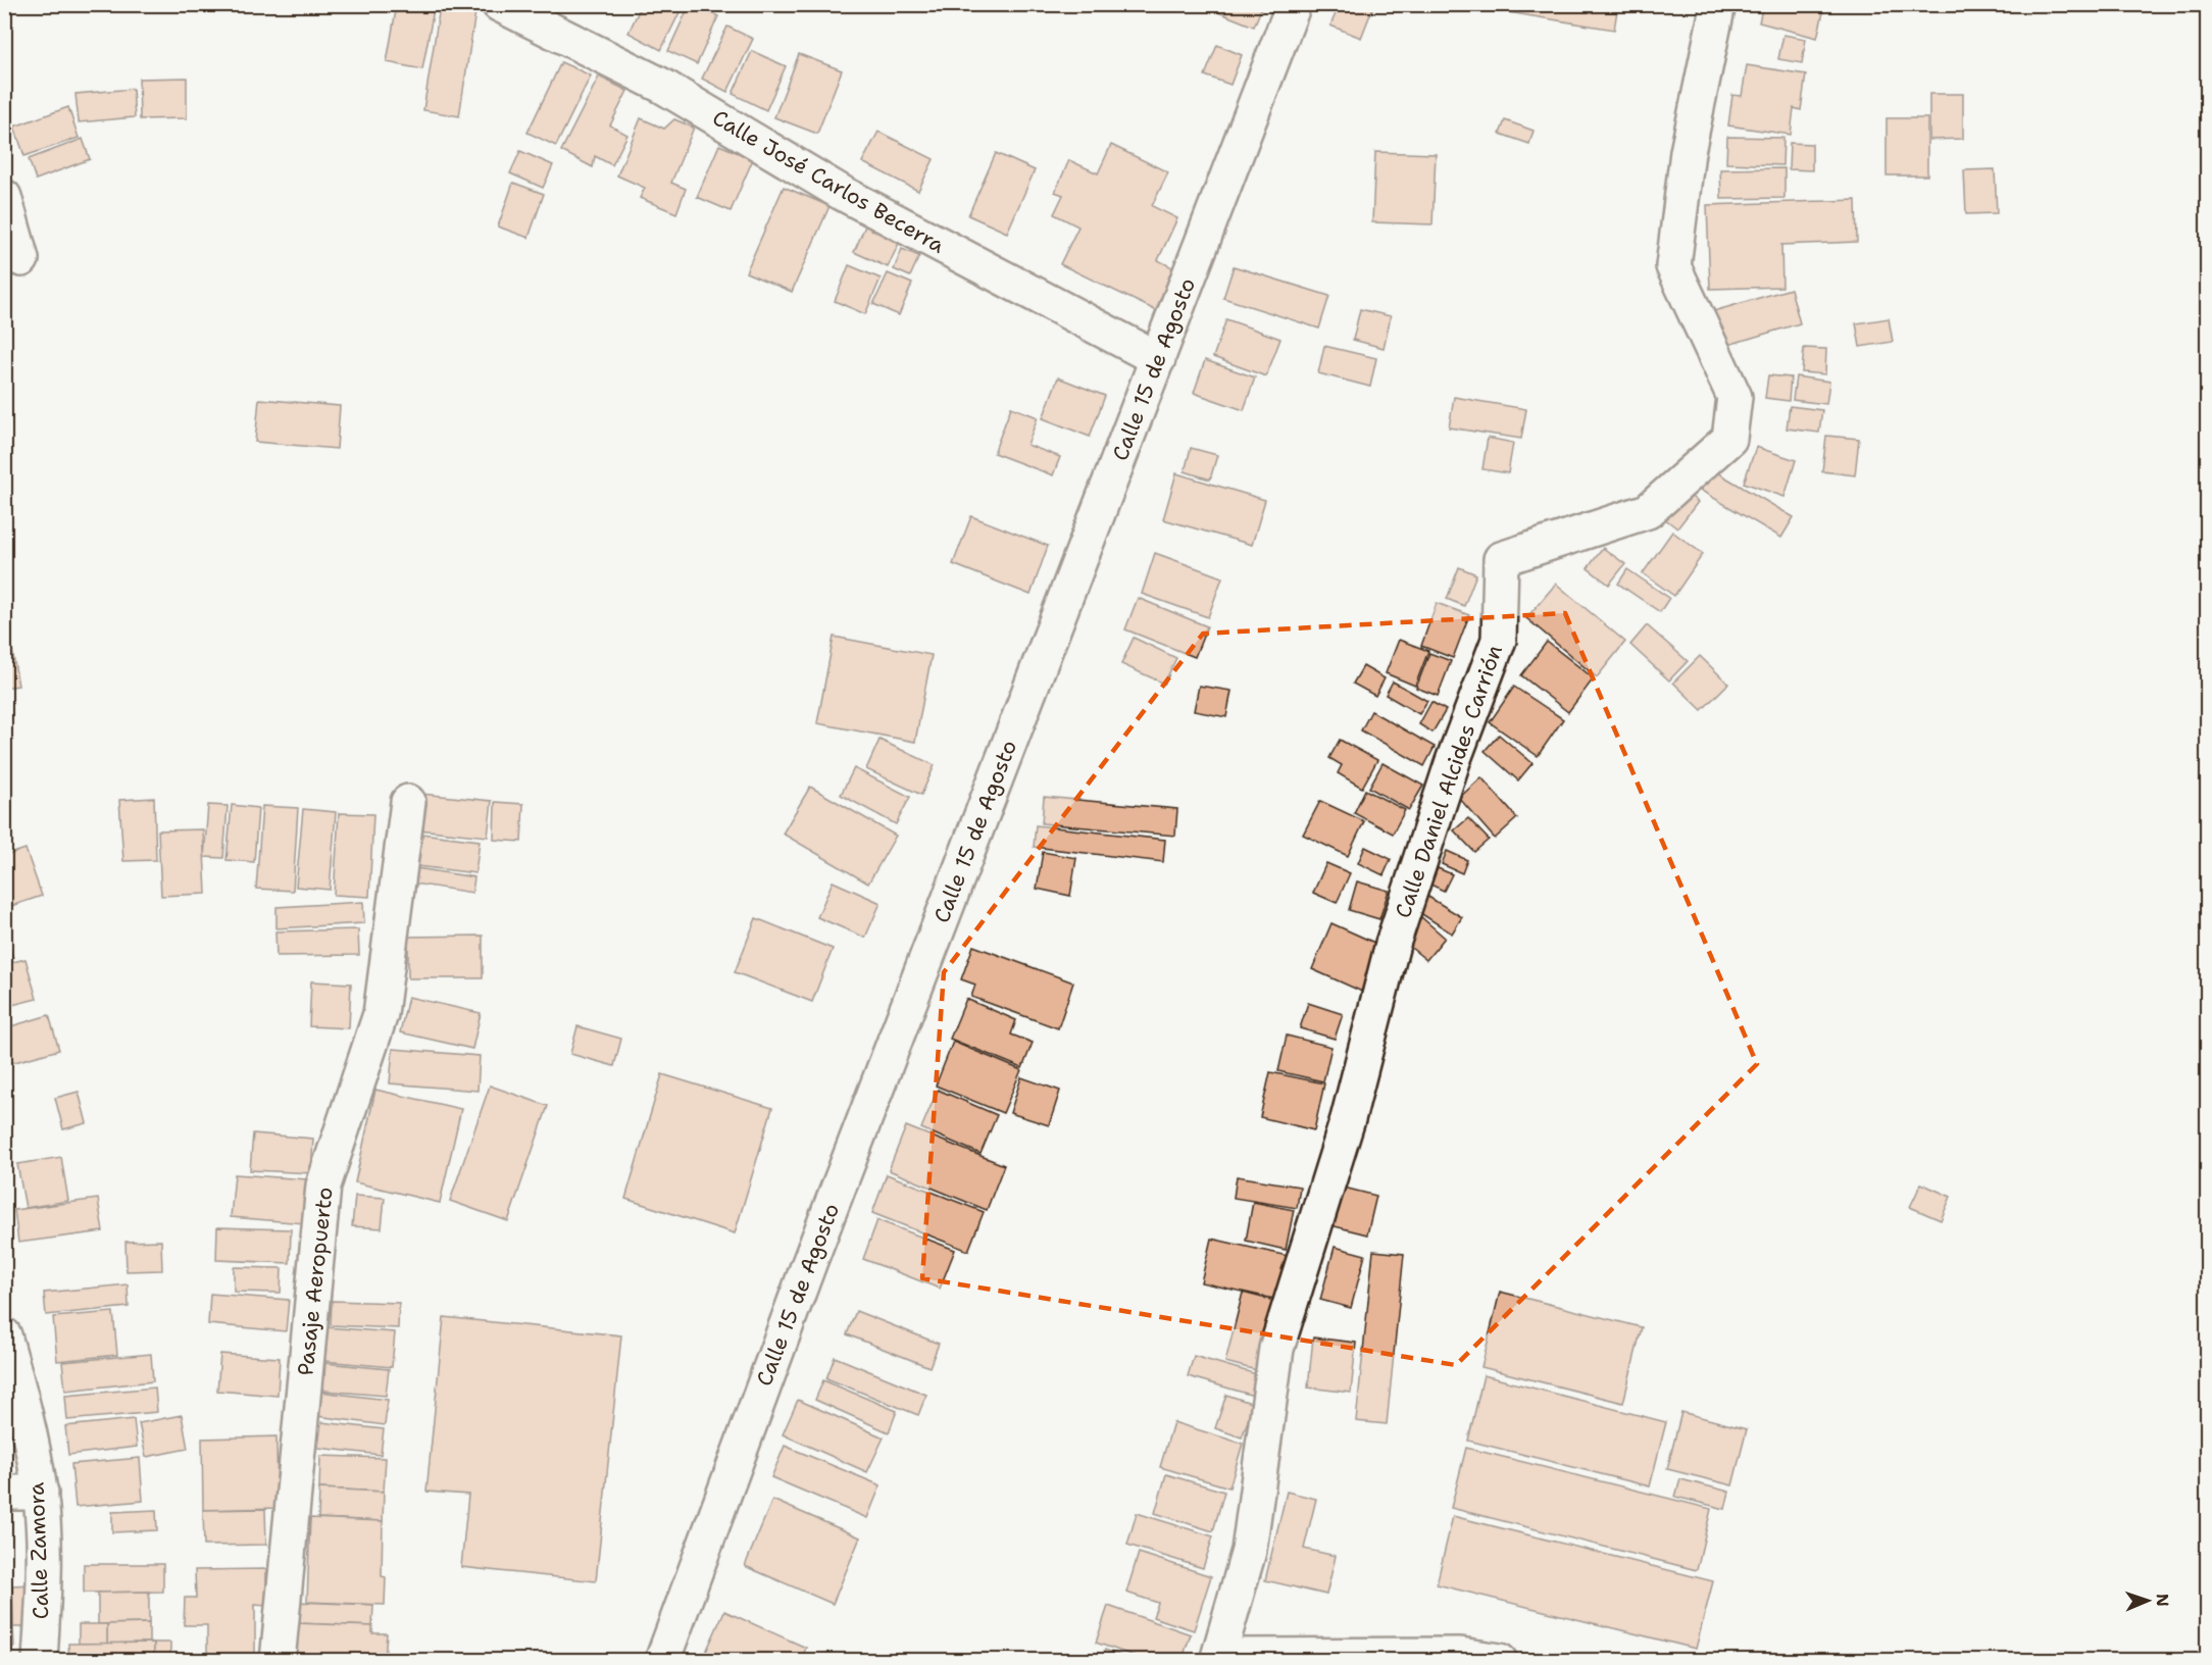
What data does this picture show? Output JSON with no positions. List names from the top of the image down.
{
  "streets": {
    "street": [
      "Calle José Carlos Becerra",
      "Calle 15 de Agosto",
      "Calle Daniel Alcides Carrión",
      "Pasaje Aeropuerto",
      "Calle Zamora"
    ]
  },
  "crossings": [
    ["Calle José Carlos Becerra", "Calle 15 de Agosto"]
  ],
  "north": "right"
}
